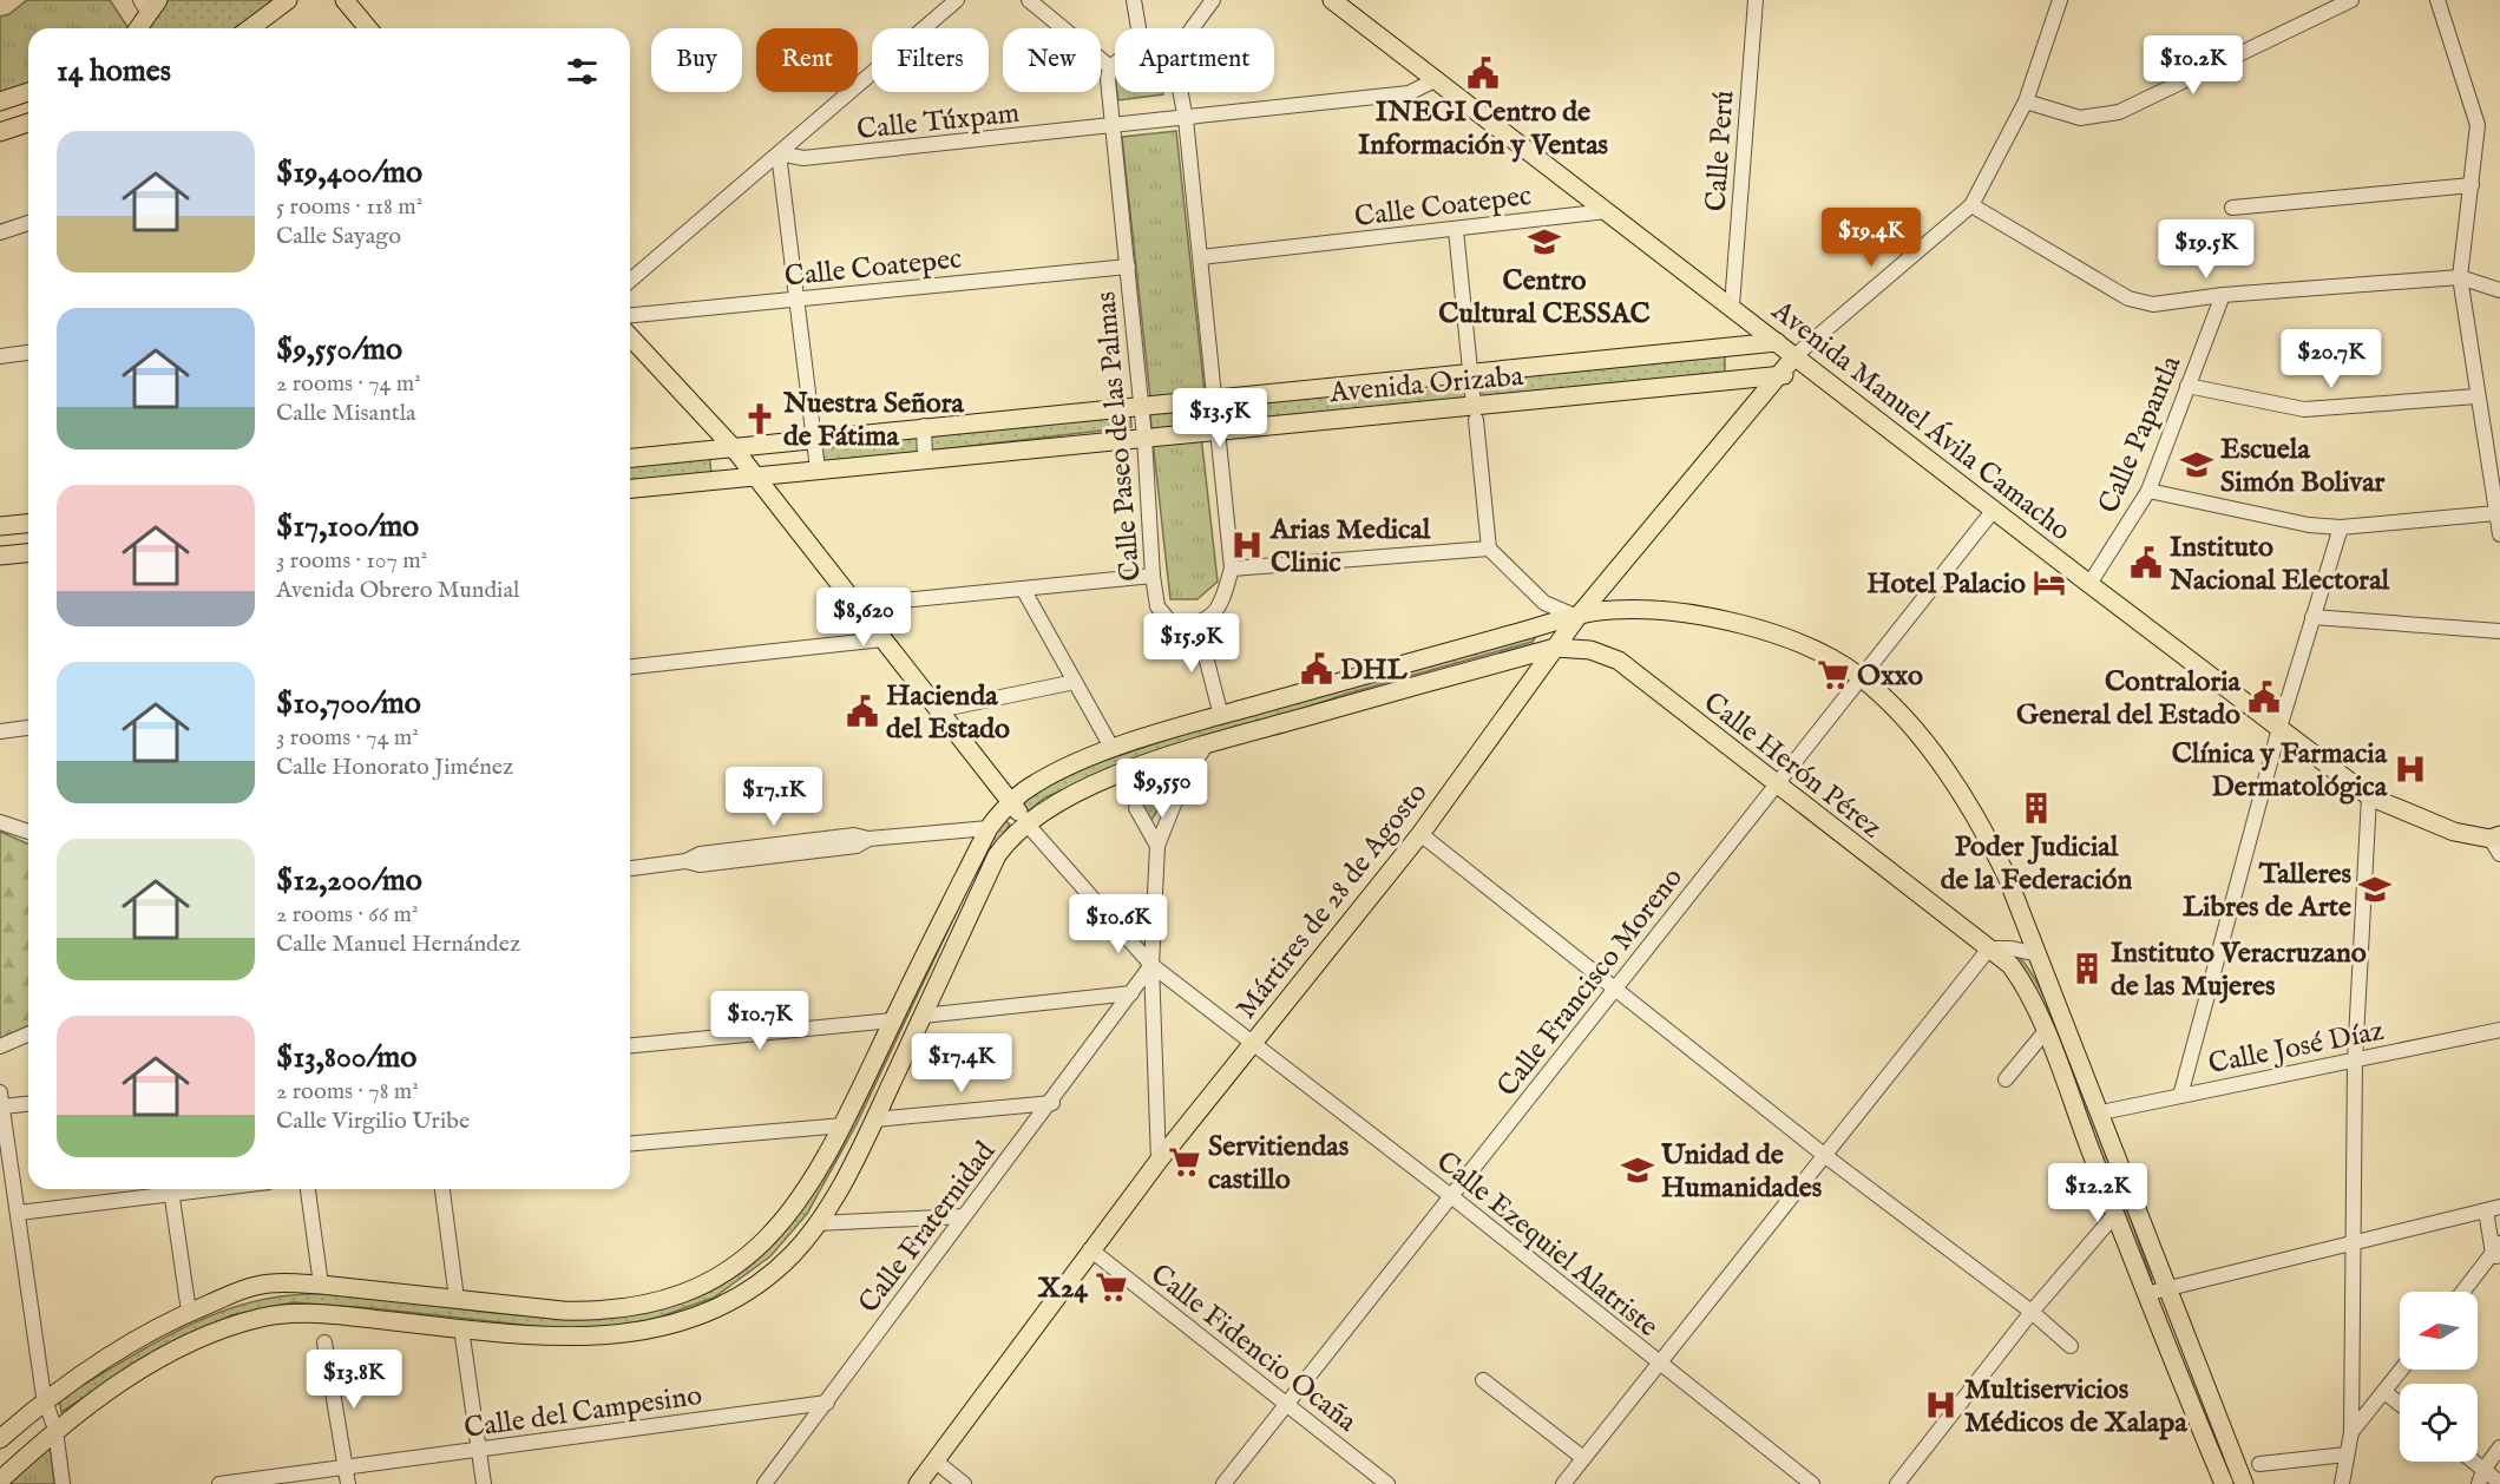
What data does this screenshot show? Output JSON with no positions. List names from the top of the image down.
{
  "streets": {
    "main road": [
      "Avenida Orizaba",
      "Avenida Manuel Ávila Camacho",
      "Calle Herón Pérez",
      "Mártires de 28 de Agosto"
    ],
    "street": [
      "Calle Túxpam",
      "Calle Perú",
      "Calle Coatepec",
      "Calle Papantla",
      "Calle Paseo de las Palmas",
      "Calle Francisco Moreno",
      "Calle José Díaz",
      "Calle Fraternidad",
      "Calle Ezequiel Alatriste",
      "Calle Fidencio Ocaña",
      "Calle del Campesino"
    ]
  },
  "crossings": [
    ["Calle Túxpam", "Avenida Manuel Ávila Camacho"],
    ["Calle Túxpam", "Calle Paseo de las Palmas"],
    ["Calle Perú", "Avenida Manuel Ávila Camacho"],
    ["Calle Coatepec", "Avenida Manuel Ávila Camacho"],
    ["Calle Coatepec", "Calle Paseo de las Palmas"],
    ["Avenida Orizaba", "Avenida Manuel Ávila Camacho"],
    ["Avenida Orizaba", "Calle Paseo de las Palmas"],
    ["Avenida Orizaba", "Mártires de 28 de Agosto"],
    ["Avenida Manuel Ávila Camacho", "Calle Papantla"],
    ["Avenida Manuel Ávila Camacho", "Mártires de 28 de Agosto"],
    ["Avenida Manuel Ávila Camacho", "Calle Francisco Moreno"],
    ["Calle Herón Pérez", "Mártires de 28 de Agosto"],
    ["Calle Herón Pérez", "Calle Francisco Moreno"],
    ["Calle Herón Pérez", "Calle Ezequiel Alatriste"],
    ["Mártires de 28 de Agosto", "Calle Ezequiel Alatriste"],
    ["Mártires de 28 de Agosto", "Calle Fidencio Ocaña"],
    ["Calle Francisco Moreno", "Calle Ezequiel Alatriste"],
    ["Calle Francisco Moreno", "Calle Fidencio Ocaña"],
    ["Calle Fraternidad", "Calle Ezequiel Alatriste"],
    ["Calle Fraternidad", "Calle del Campesino"]
  ],
  "places": {
    "public building": [
      "INEGI Centro de Información y Ventas",
      "Instituto Nacional Electoral",
      "DHL",
      "Contraloria General del Estado",
      "Hacienda del Estado"
    ],
    "school or university": [
      "Centro Cultural CESSAC",
      "Escuela Simón Bolivar",
      "Talleres Libres de Arte",
      "Unidad de Humanidades"
    ],
    "church": ["Nuestra Señora de Fátima"],
    "hospital": ["Arias Medical Clinic", "Clínica y Farmacia Dermatológica", "Multiservicios Médicos de Xalapa"],
    "hotel": ["Hotel Palacio"],
    "supermarket": ["Oxxo", "Servitiendas castillo", "X24"],
    "building": ["Poder Judicial de la Federación", "Instituto Veracruzano de las Mujeres"]
  },
  "north": "left",
  "page": {
    "chip": [
      "Buy",
      "Rent",
      "Filters",
      "New",
      "Apartment"
    ],
    "heading": "14 homes",
    "price": [
      "$10.2K",
      "$19.4K",
      "$19.5K",
      "$20.7K",
      "$13.5K",
      "$8,620",
      "$15.9K",
      "$9,550",
      "$17.1K",
      "$10.6K",
      "$10.7K",
      "$17.4K",
      "$12.2K",
      "$13.8K"
    ],
    "list": [
      {
        "name": "$19,400/mo",
        "note": "5 rooms · 118 m² · Calle Sayago"
      },
      {
        "name": "$9,550/mo",
        "note": "2 rooms · 74 m² · Calle Misantla"
      },
      {
        "name": "$17,100/mo",
        "note": "3 rooms · 107 m² · Avenida Obrero Mundial"
      },
      {
        "name": "$10,700/mo",
        "note": "3 rooms · 74 m² · Calle Honorato Jiménez"
      },
      {
        "name": "$12,200/mo",
        "note": "2 rooms · 66 m² · Calle Manuel Hernández"
      },
      {
        "name": "$13,800/mo",
        "note": "2 rooms · 78 m² · Calle Virgilio Uribe"
      }
    ]
  }
}
